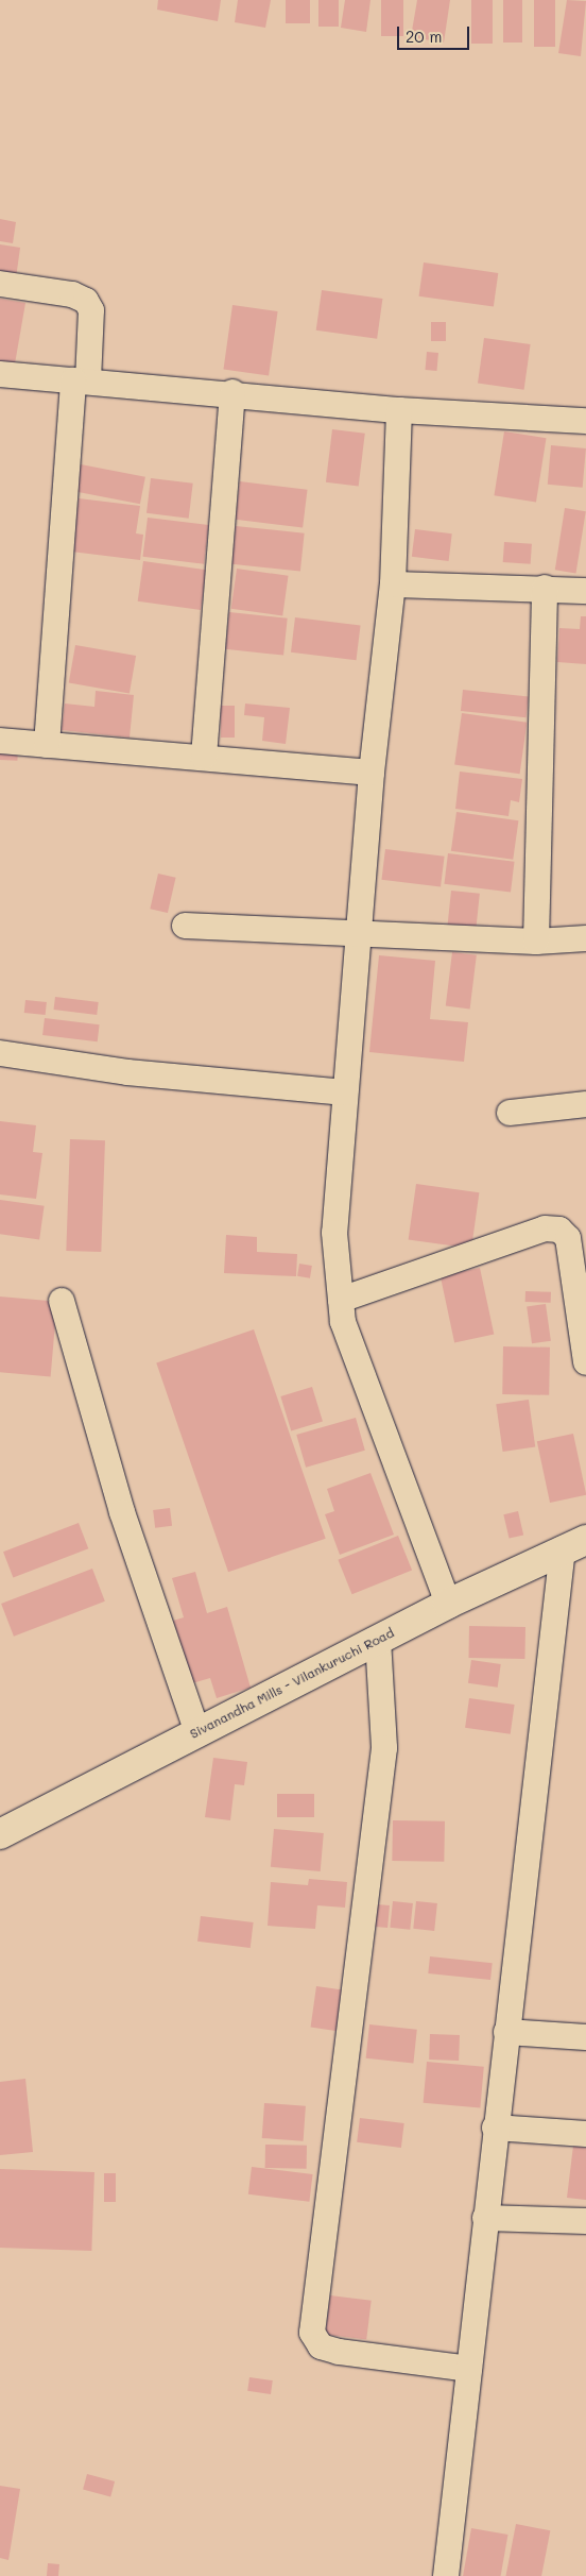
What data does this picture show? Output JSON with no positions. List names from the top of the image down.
{
  "streets": {
    "main road": ["Sivanandha Mills - Vilankuruchi Road"]
  },
  "scale_bar": "20 m"
}
